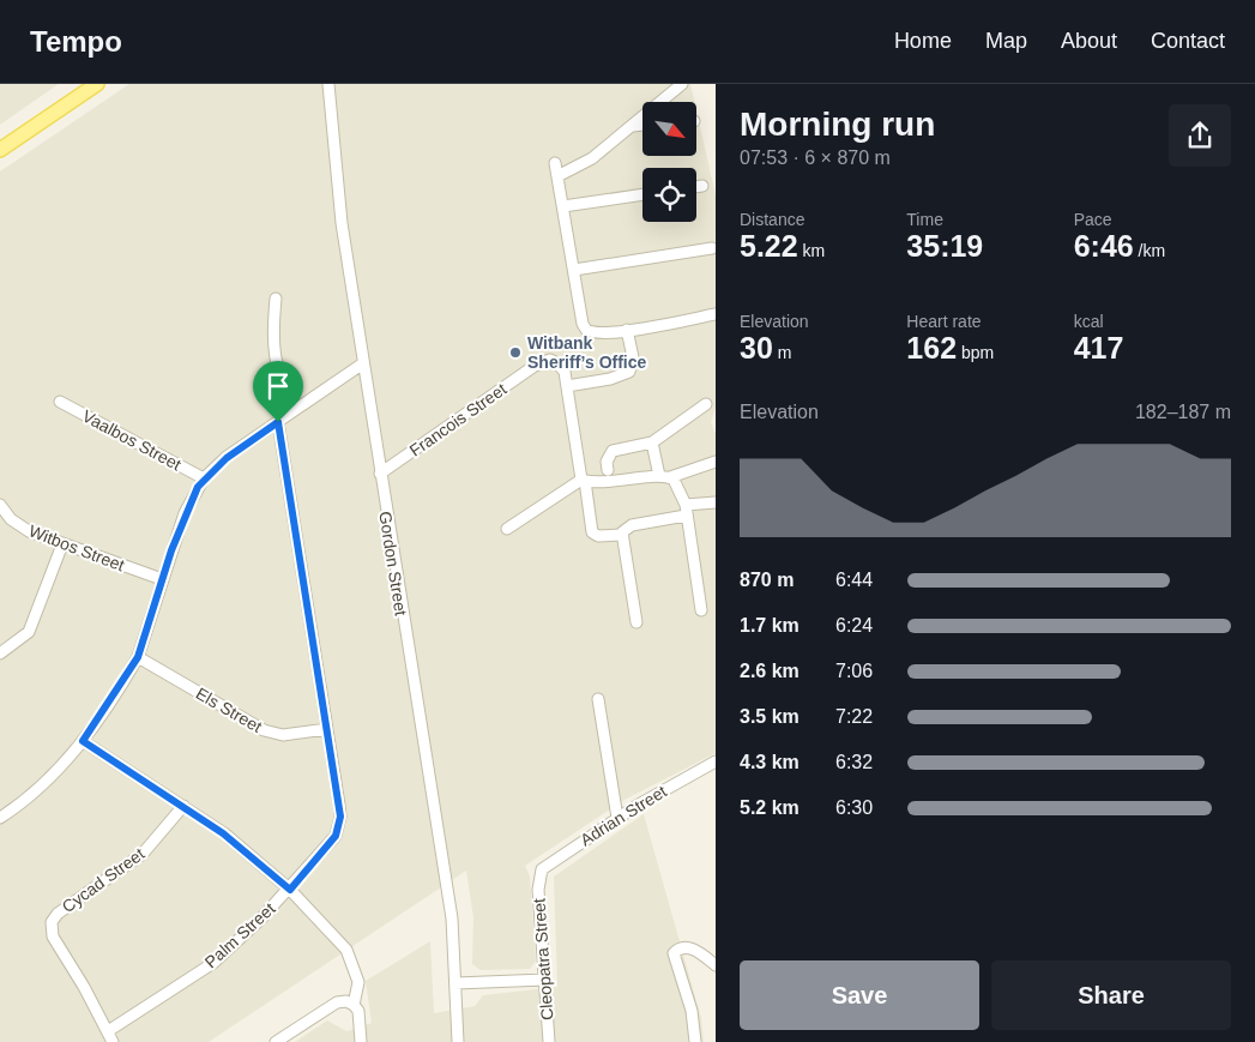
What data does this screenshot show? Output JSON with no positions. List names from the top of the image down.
{
  "streets": {
    "street": [
      "Francois Street",
      "Vaalbos Street",
      "Witbos Street",
      "Gordon Street",
      "Els Street",
      "Adrian Street",
      "Cycad Street",
      "Palm Street",
      "Cleopatra Street"
    ]
  },
  "crossings": [
    ["Francois Street", "Gordon Street"],
    ["Els Street", "Palm Street"],
    ["Adrian Street", "Cleopatra Street"],
    ["Cycad Street", "Palm Street"]
  ],
  "places": ["Witbank Sheriff’s Office"],
  "north": "bottom right",
  "page": {
    "header": "Tempo",
    "nav": [
      "Home",
      "Map",
      "About",
      "Contact"
    ],
    "heading": ["Morning run", "07:53 · 6 × 870 m"],
    "stats": [
      ["Distance", "5.22 km"],
      ["Time", "35:19"],
      ["Pace", "6:46 /km"],
      ["Elevation", "30 m"],
      ["Heart rate", "162 bpm"],
      ["kcal", "417"]
    ],
    "chart": ["Elevation", "182–187 m"],
    "list": [
      {
        "name": "870 m",
        "note": "6:44"
      },
      {
        "name": "1.7 km",
        "note": "6:24"
      },
      {
        "name": "2.6 km",
        "note": "7:06"
      },
      {
        "name": "3.5 km",
        "note": "7:22"
      },
      {
        "name": "4.3 km",
        "note": "6:32"
      },
      {
        "name": "5.2 km",
        "note": "6:30"
      }
    ],
    "buttons": ["Save", "Share"]
  }
}
